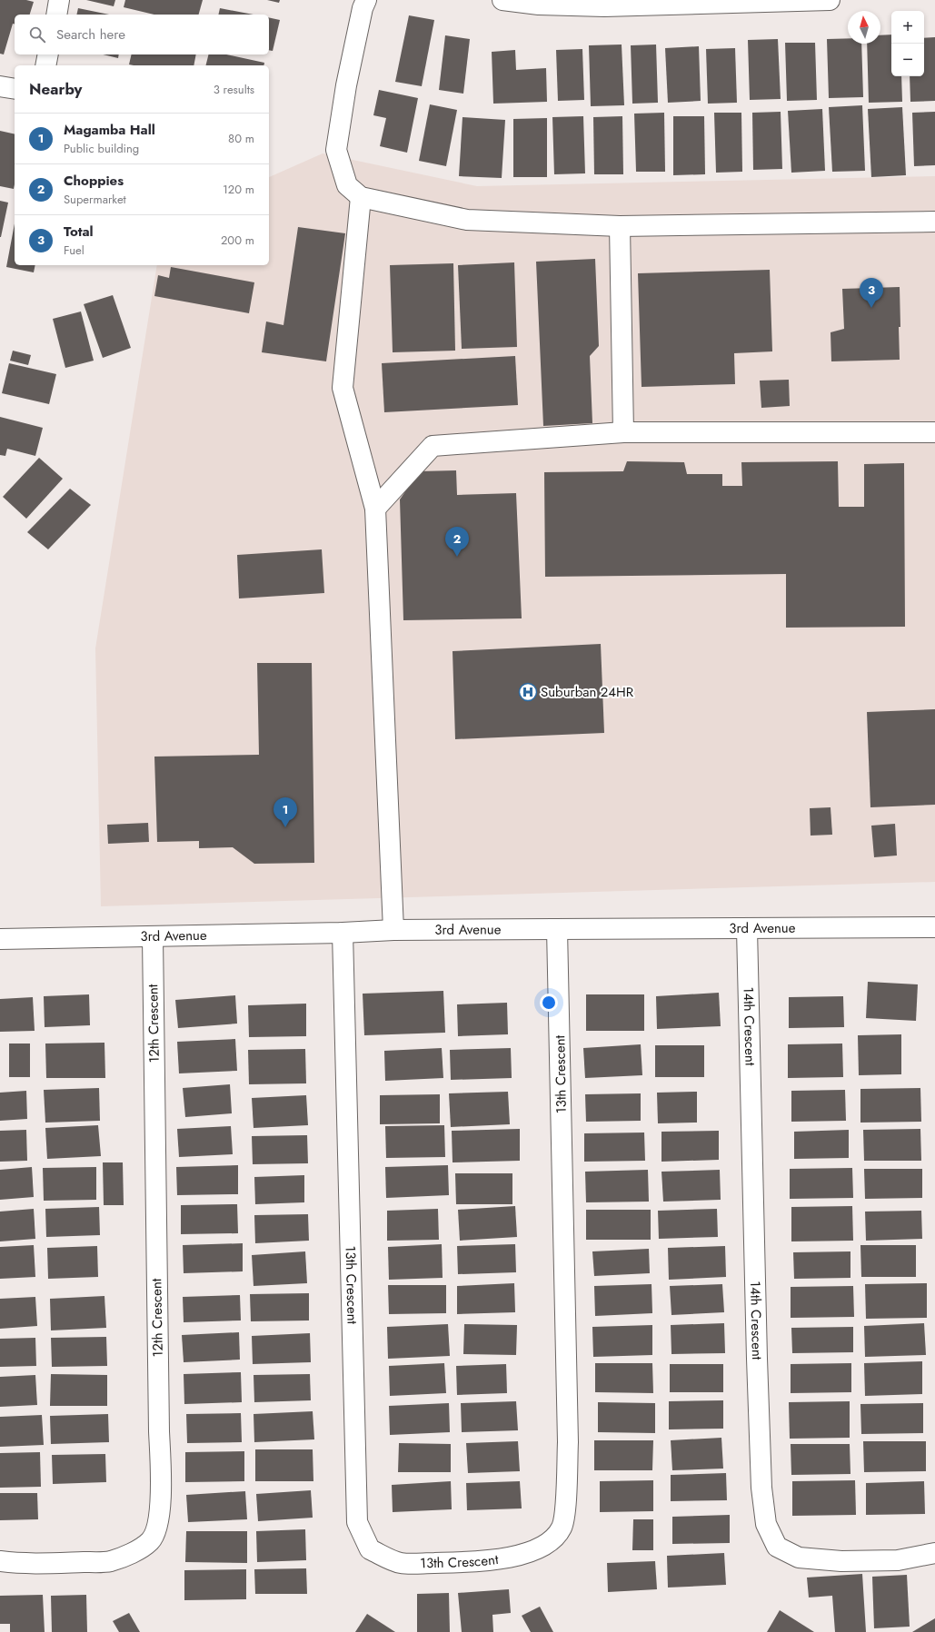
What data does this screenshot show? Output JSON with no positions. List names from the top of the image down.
{
  "streets": {
    "street": [
      "3rd Avenue",
      "12th Crescent",
      "14th Crescent",
      "13th Crescent"
    ]
  },
  "crossings": [
    ["3rd Avenue", "12th Crescent"],
    ["3rd Avenue", "14th Crescent"],
    ["3rd Avenue", "13th Crescent"]
  ],
  "places": {
    "hospital": ["Suburban 24HR"]
  },
  "north": "top",
  "page": {
    "map_buttons": ["+", "−"],
    "search": "Search here",
    "heading": ["Nearby", "3 results"],
    "list": [
      {
        "mark": "1",
        "name": "Magamba Hall",
        "note": "Public building",
        "value": "80 m"
      },
      {
        "mark": "2",
        "name": "Choppies",
        "note": "Supermarket",
        "value": "120 m"
      },
      {
        "mark": "3",
        "name": "Total",
        "note": "Fuel",
        "value": "200 m"
      }
    ],
    "pins": ["3", "2", "1"]
  }
}
